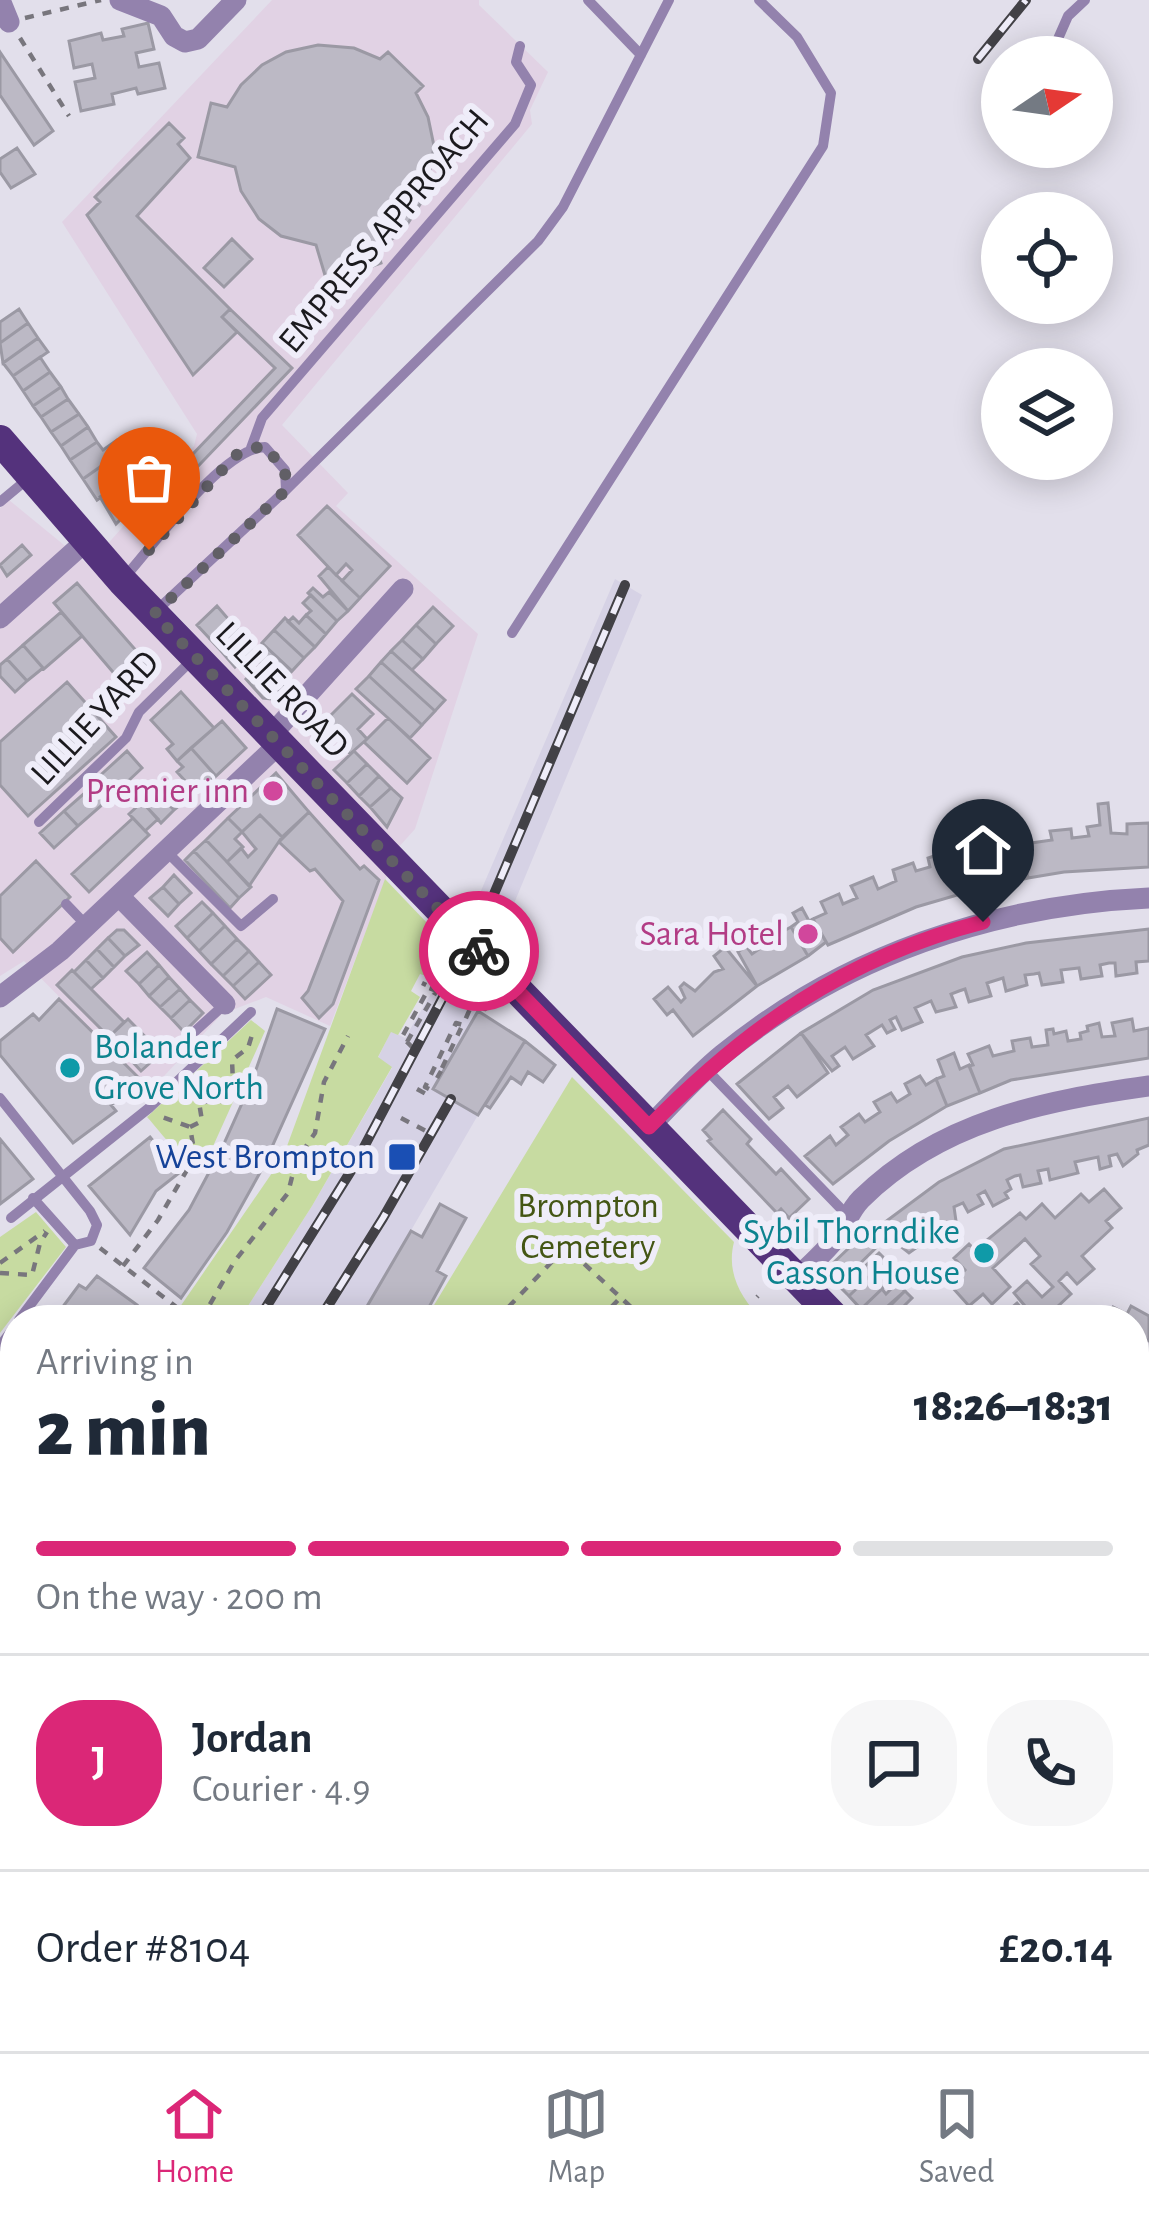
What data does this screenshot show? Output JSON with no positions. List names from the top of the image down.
{
  "streets": {
    "main road": ["LILLIE ROAD"],
    "lane": ["EMPRESS APPROACH", "LILLIE YARD"]
  },
  "crossings": [
    ["EMPRESS APPROACH", "LILLIE ROAD"],
    ["LILLIE ROAD", "LILLIE YARD"]
  ],
  "parks": ["Brompton Cemetery"],
  "places": {
    "other": [
      "Premier inn",
      "Sara Hotel",
      "Bolander Grove North",
      "Sybil Thorndike Casson House"
    ],
    "transit": ["West Brompton"]
  },
  "north": "right",
  "page": {
    "heading": ["2 min", "Arriving in", "18:26–18:31"],
    "panel": [
      "Jordan",
      "Courier · 4.9",
      "Order #8104",
      "£20.14"
    ],
    "bar": "On the way · 200 m",
    "round": "J",
    "tabs": ["Home", "Map", "Saved"]
  }
}
